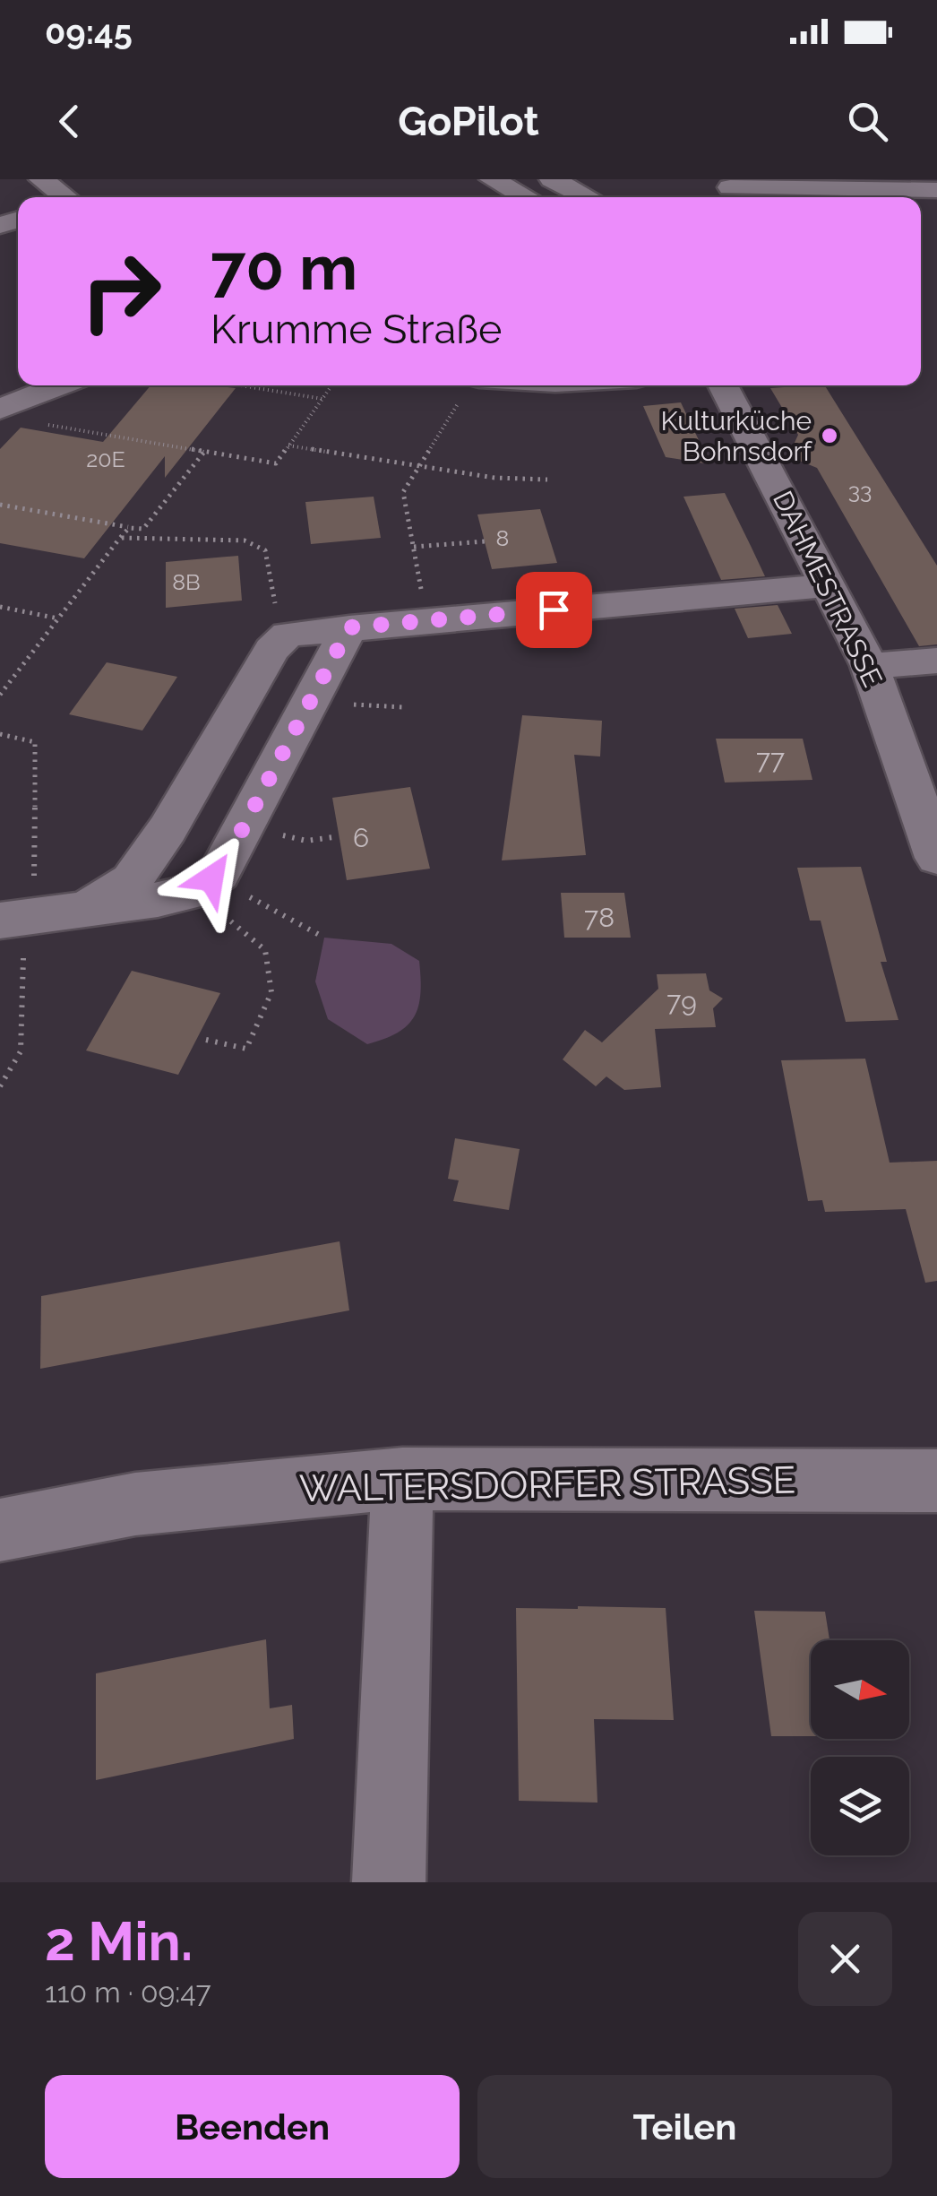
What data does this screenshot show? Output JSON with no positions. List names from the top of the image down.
{
  "streets": {
    "street": ["DAHMESTRASSE", "WALTERSDORFER STRASSE"]
  },
  "places": ["Kulturküche Bohnsdorf"],
  "house_numbers": [
    "20E",
    "33",
    "8",
    "8B",
    "77",
    "6",
    "78",
    "79"
  ],
  "north": "right",
  "page": {
    "status": "09:45",
    "header": "GoPilot",
    "turn": ["70 m", "Krumme Straße"],
    "heading": ["2 Min.", "110 m · 09:47"],
    "buttons": ["Beenden", "Teilen"]
  }
}
